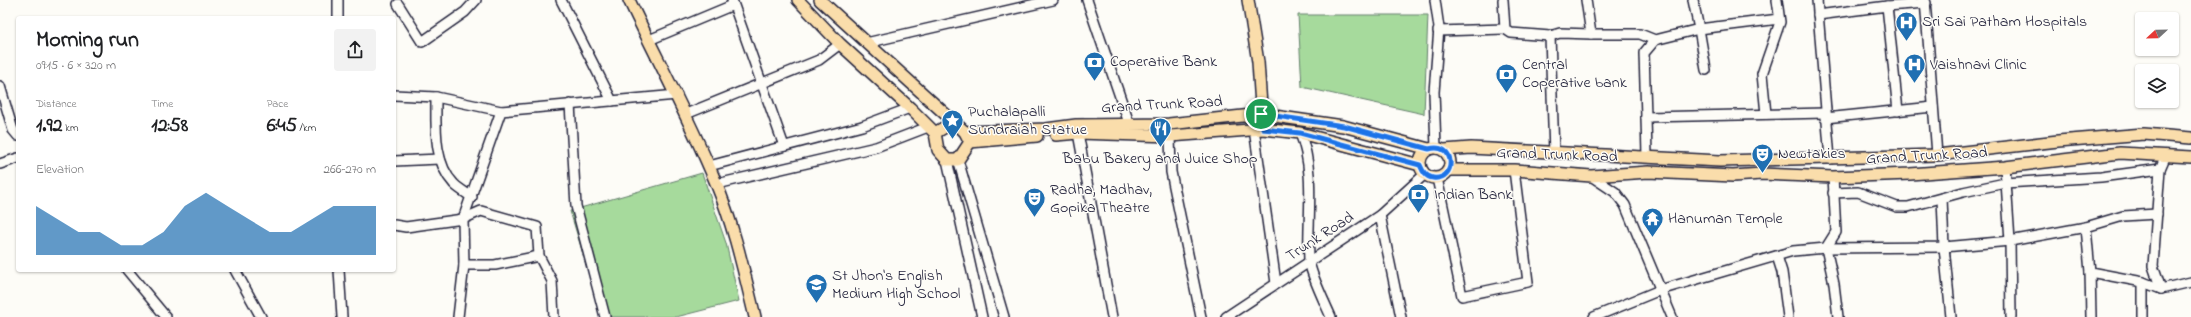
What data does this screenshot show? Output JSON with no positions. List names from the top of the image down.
{
  "streets": {
    "main road": ["Grand Trunk Road"],
    "street": ["Trunk Road"]
  },
  "crossings": [
    ["Grand Trunk Road", "Trunk Road"]
  ],
  "places": {
    "hospital": ["Sri Sai Patham Hospitals", "Vaishnavi Clinic"],
    "bank": ["Coperative Bank", "Central Coperative bank", "Indian Bank"],
    "place": ["Puchalapalli Sundraiah Statue"],
    "restaurant": ["Babu Bakery and Juice Shop"],
    "theatre": ["Newtakies", "Radha, Madhav, Gopika Theatre"],
    "temple": ["Hanuman Temple"],
    "school or university": ["St Jhon's English Medium High School"]
  },
  "north": "left",
  "page": {
    "heading": ["Morning run", "09:15 · 6 × 320 m"],
    "stats": [
      ["Distance", "1.92 km"],
      ["Time", "12:58"],
      ["Pace", "6:45 /km"]
    ],
    "chart": ["Elevation", "266–270 m"]
  }
}
